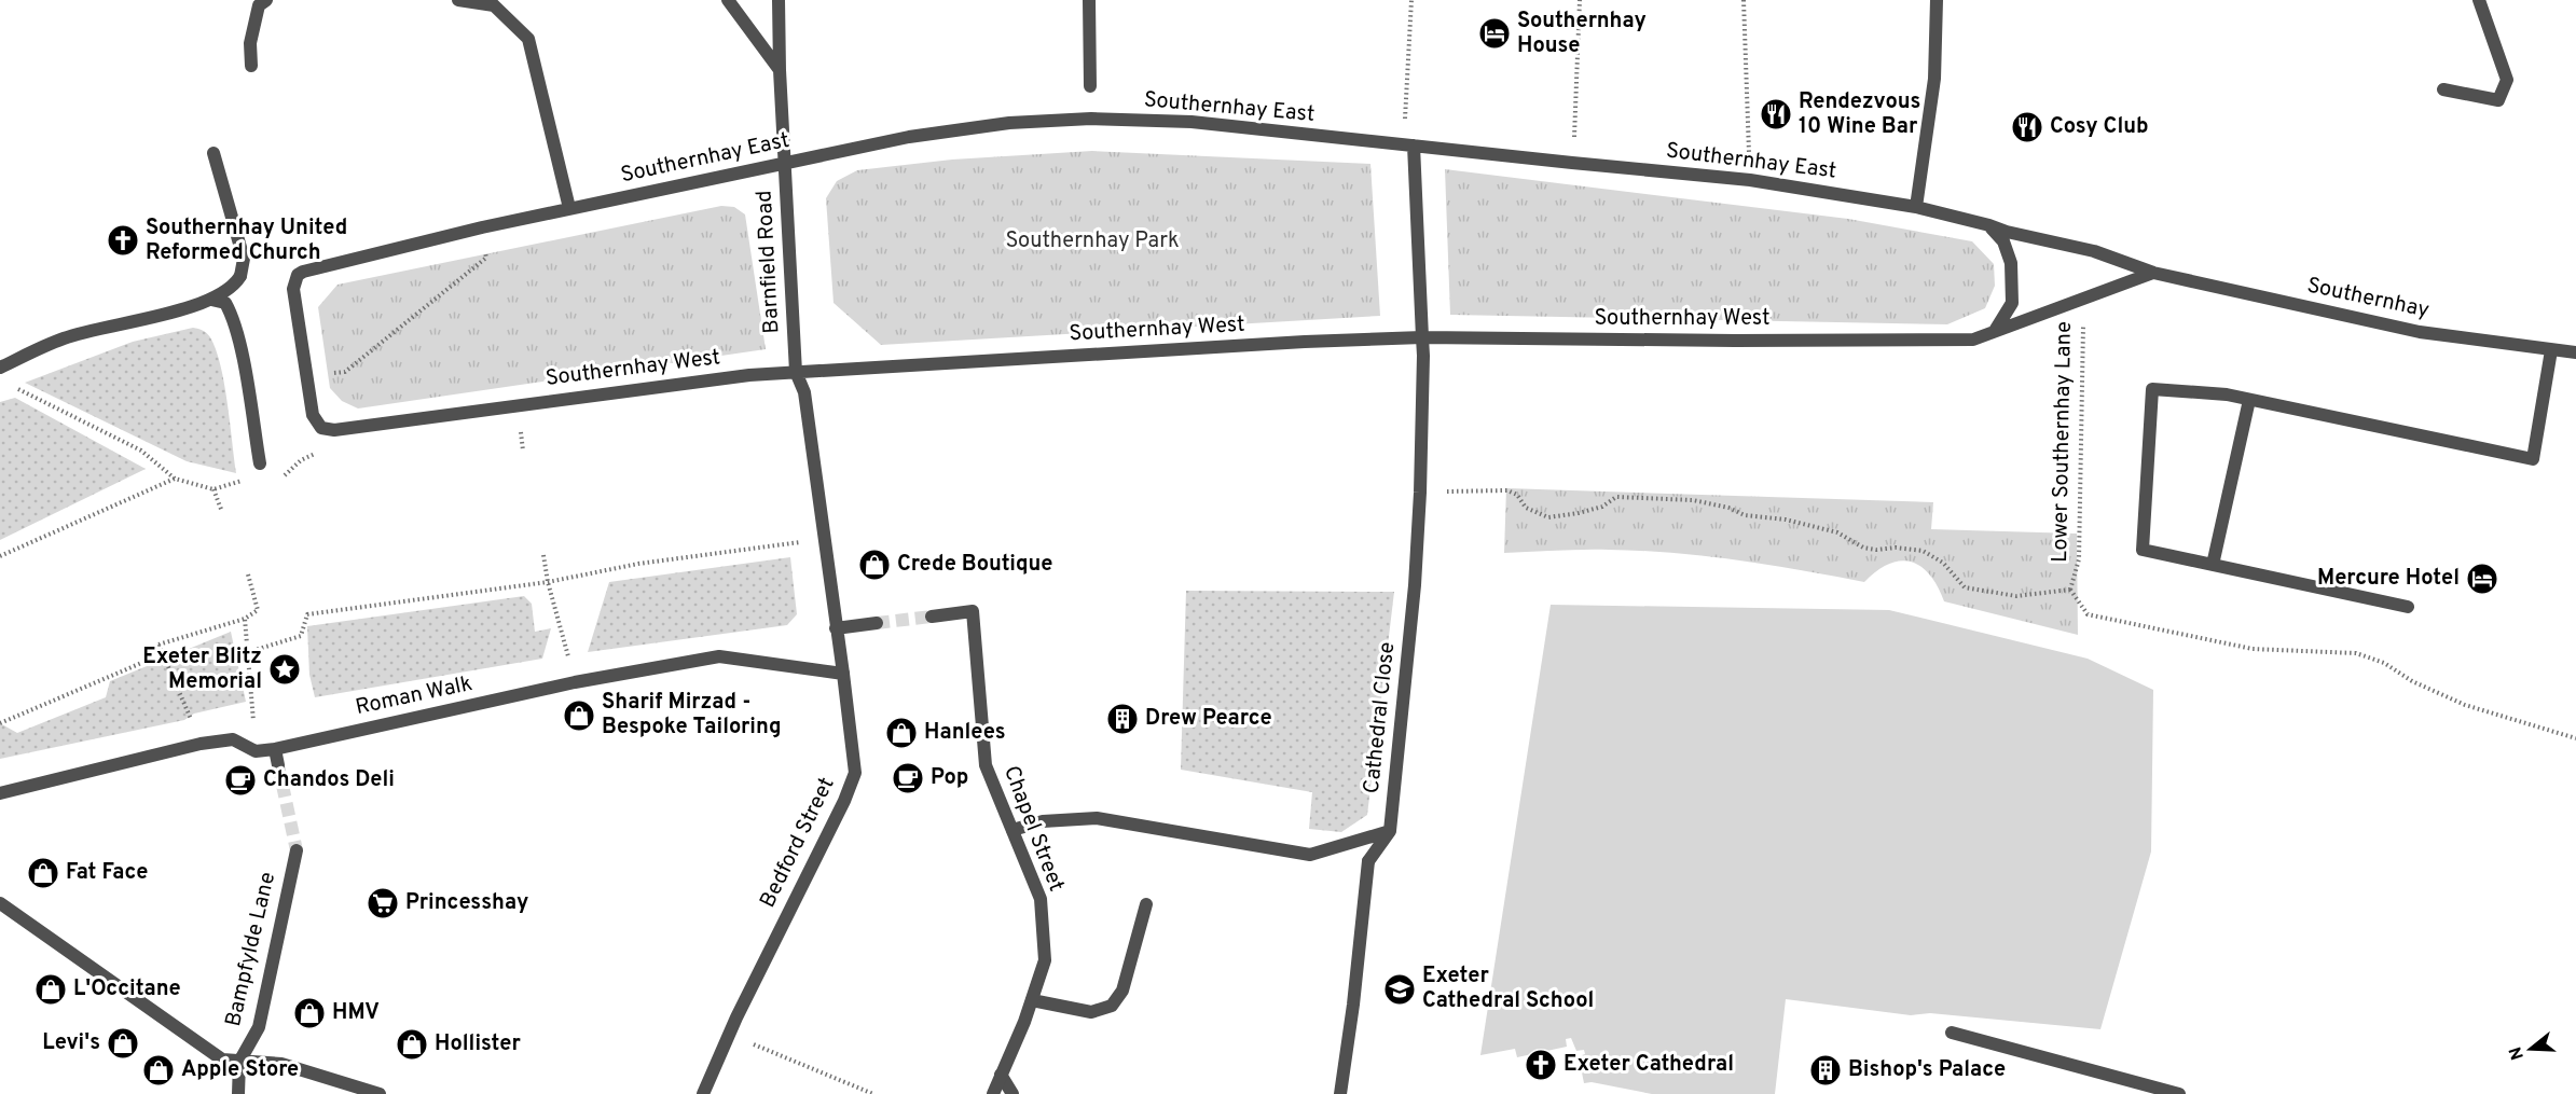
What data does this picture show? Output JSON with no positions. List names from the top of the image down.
{
  "streets": {
    "street": [
      "Southernhay East",
      "Barnfield Road",
      "Southernhay",
      "Southernhay West",
      "Roman Walk",
      "Cathedral Close",
      "Chapel Street",
      "Bedford Street",
      "Bampfylde Lane"
    ],
    "path": ["Lower Southernhay Lane"]
  },
  "crossings": [
    ["Southernhay East", "Barnfield Road"],
    ["Southernhay East", "Southernhay"],
    ["Southernhay East", "Southernhay West"],
    ["Southernhay East", "Cathedral Close"],
    ["Barnfield Road", "Southernhay West"],
    ["Barnfield Road", "Bedford Street"],
    ["Southernhay", "Southernhay West"],
    ["Southernhay West", "Lower Southernhay Lane"],
    ["Southernhay West", "Cathedral Close"],
    ["Roman Walk", "Bedford Street"]
  ],
  "parks": ["Southernhay Park"],
  "places": {
    "hotel": ["Southernhay House", "Mercure Hotel"],
    "restaurant": ["Rendezvous 10 Wine Bar", "Cosy Club"],
    "church": ["Southernhay United Reformed Church", "Exeter Cathedral"],
    "shop": [
      "Crede Boutique",
      "Sharif Mirzad - Bespoke Tailoring",
      "Hanlees",
      "Fat Face",
      "L'Occitane",
      "HMV",
      "Levi's",
      "Hollister",
      "Apple Store"
    ],
    "place": ["Exeter Blitz Memorial"],
    "building": ["Drew Pearce", "Bishop's Palace"],
    "cafe": ["Pop", "Chandos Deli"],
    "supermarket": ["Princesshay"],
    "school or university": ["Exeter Cathedral School"]
  },
  "north": "left"
}
